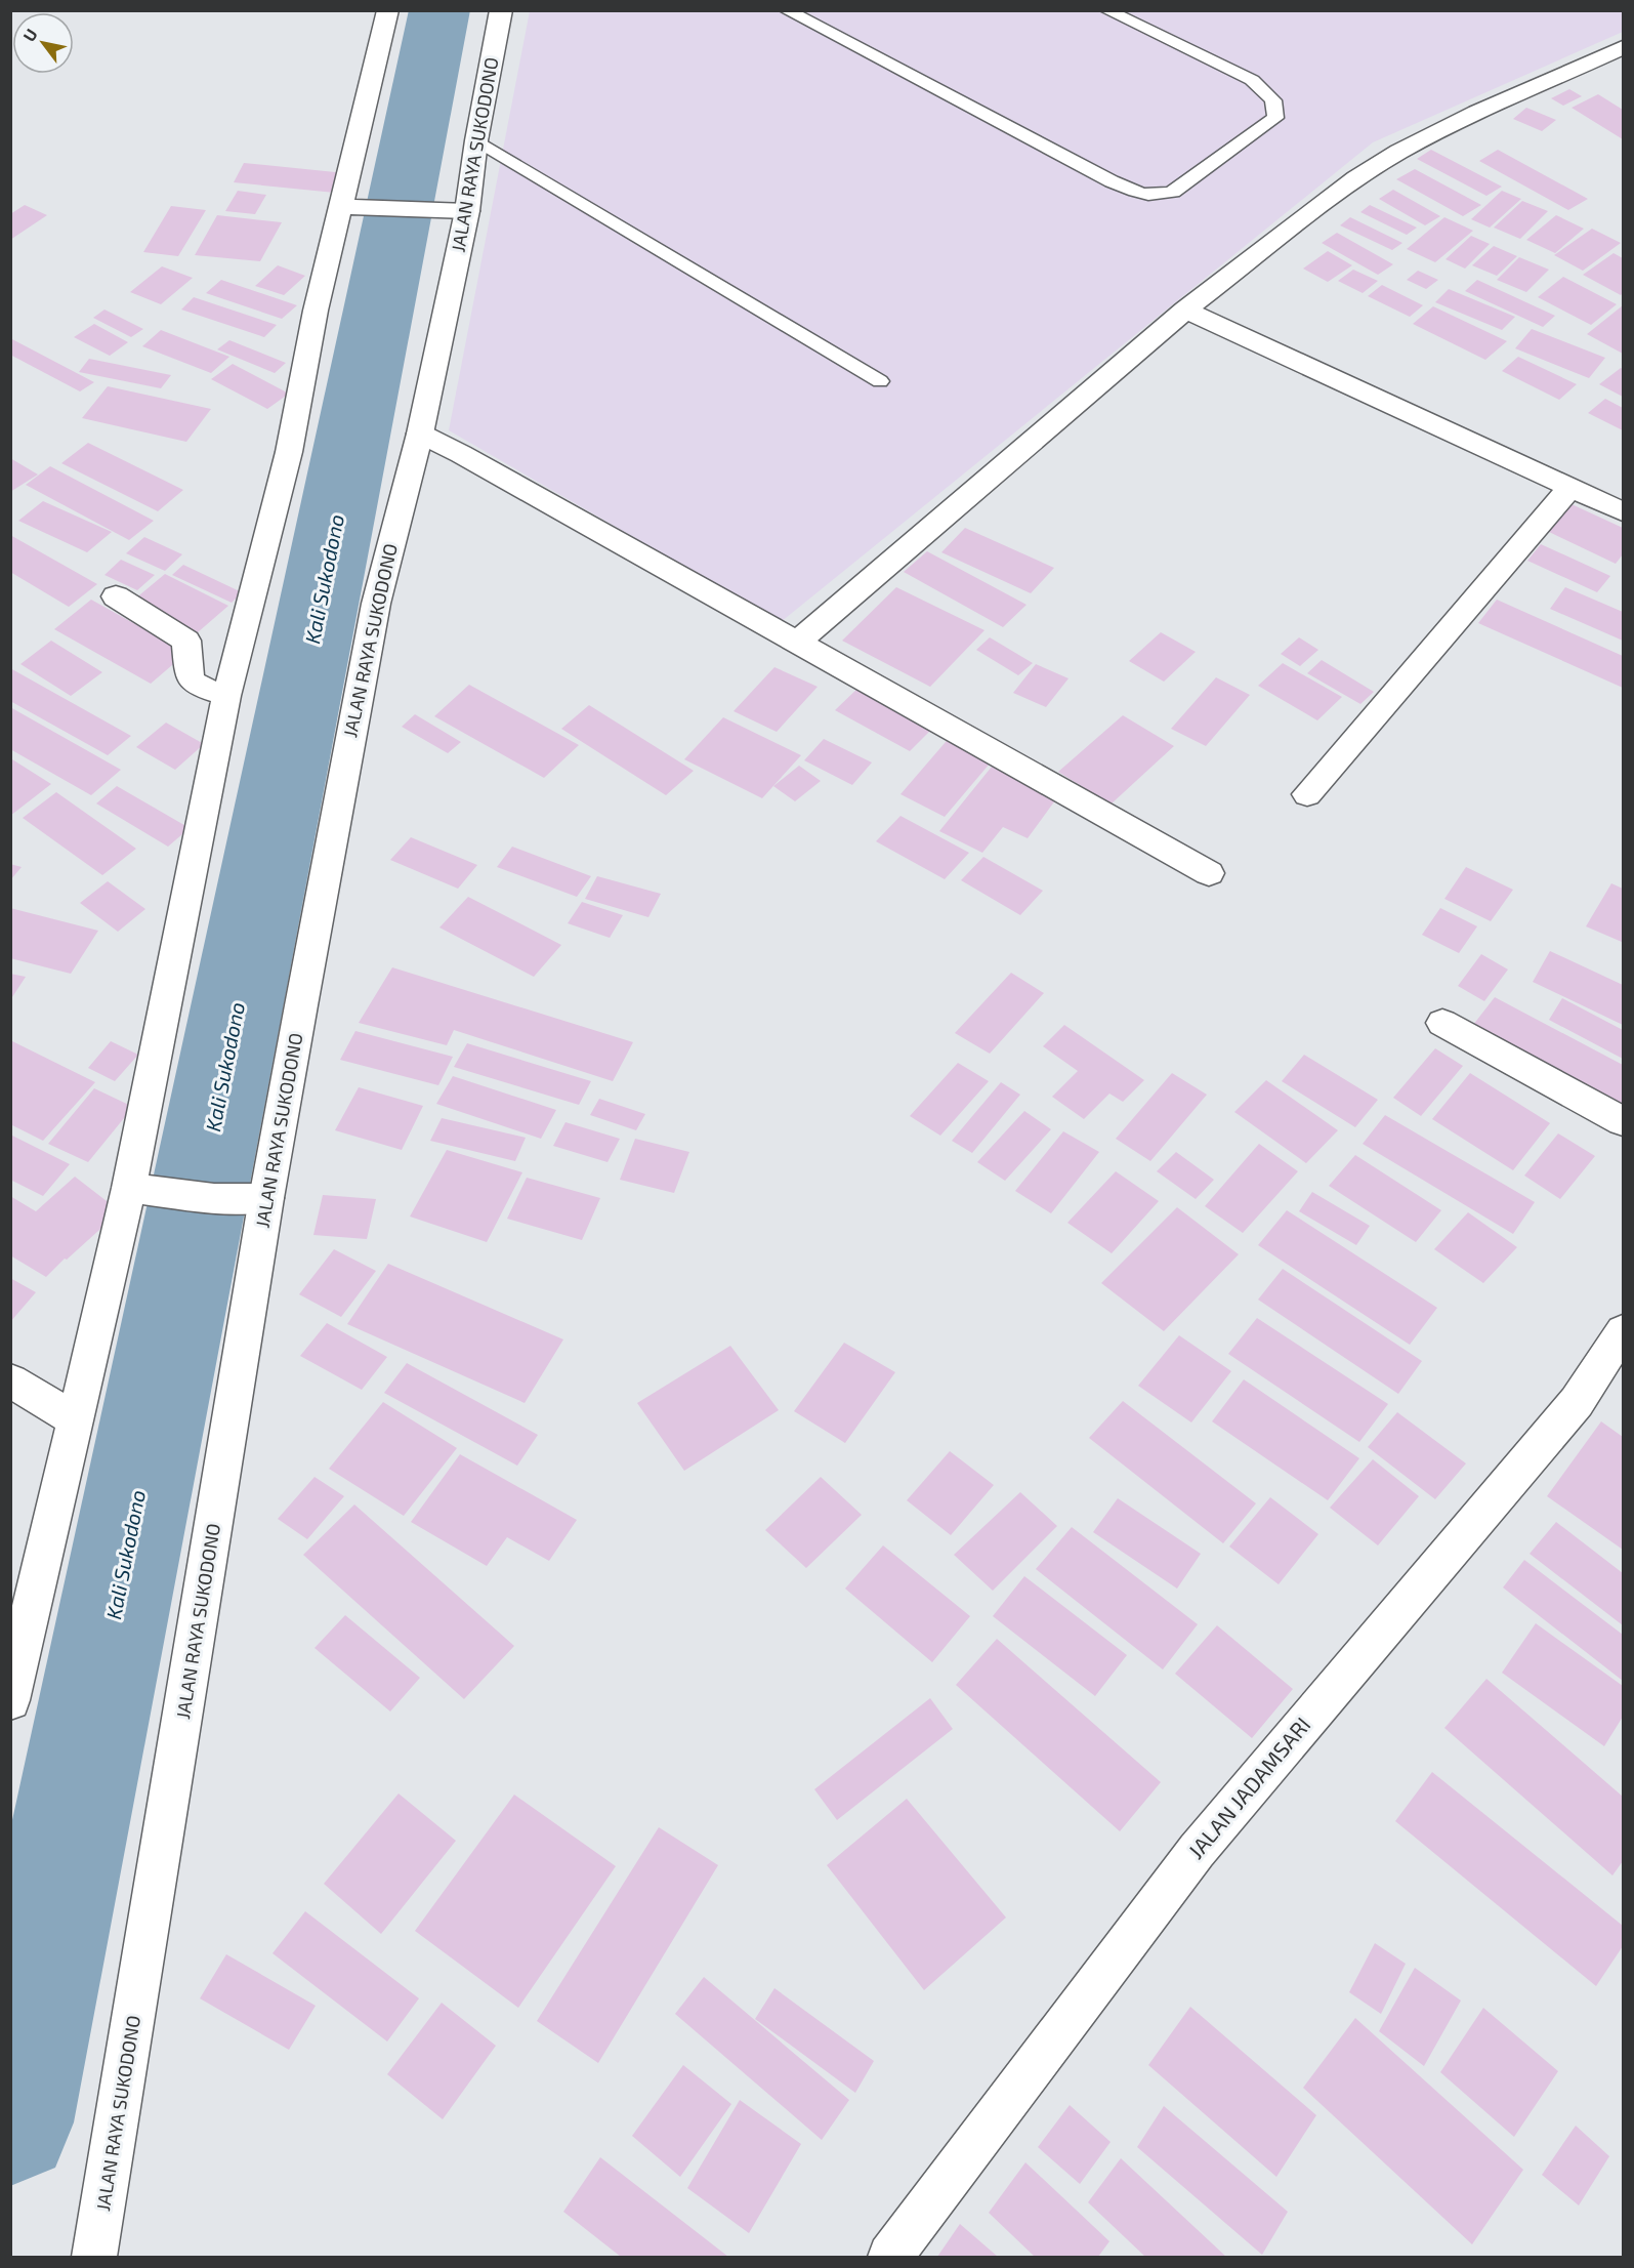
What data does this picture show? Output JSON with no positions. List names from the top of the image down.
{
  "streets": {
    "street": ["JALAN RAYA SUKODONO", "JALAN JADAMSARI"]
  },
  "water": ["Kali Sukodono"],
  "north": "top left"
}
